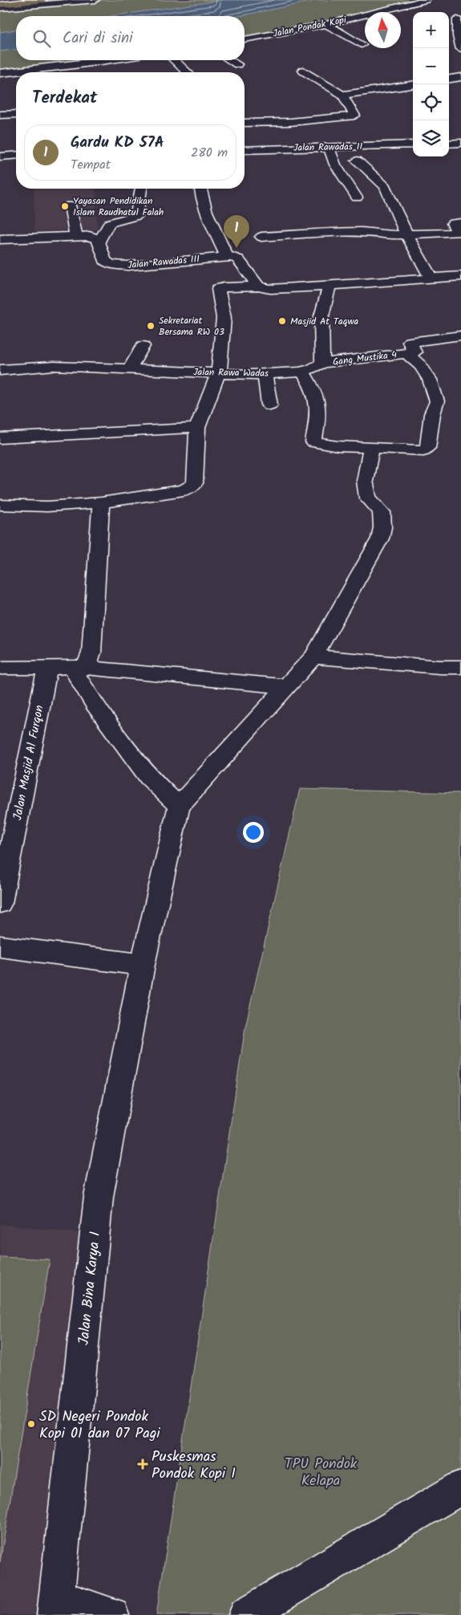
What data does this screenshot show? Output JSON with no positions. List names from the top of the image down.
{
  "streets": {
    "street": [
      "Jalan Pondak Kopi",
      "Jalan Rawadas II",
      "Jalan Rawadas III",
      "Gang Mustika 4",
      "Jalan Rawa Wadas",
      "Jalan Masjid Al Furqon",
      "Jalan Bina Karya I"
    ]
  },
  "crossings": [
    ["Gang Mustika 4", "Jalan Rawa Wadas"]
  ],
  "parks": ["TPU Pondok Kelapa"],
  "places": {
    "other": [
      "Yayasan Pendidikan Islam Raudhatul Falah",
      "Masjid At Taqwa",
      "Sekretariat Bersama RW 03",
      "SD Negeri Pondok Kopi 01 dan 07 Pagi"
    ],
    "health": ["Puskesmas Pondok Kopi I"]
  },
  "north": "top",
  "page": {
    "map_buttons": ["+", "−"],
    "search": "Cari di sini",
    "heading": "Terdekat",
    "list": [
      {
        "mark": "1",
        "name": "Gardu KD 57A",
        "note": "Tempat",
        "value": "280 m"
      }
    ],
    "pins": "1"
  }
}
